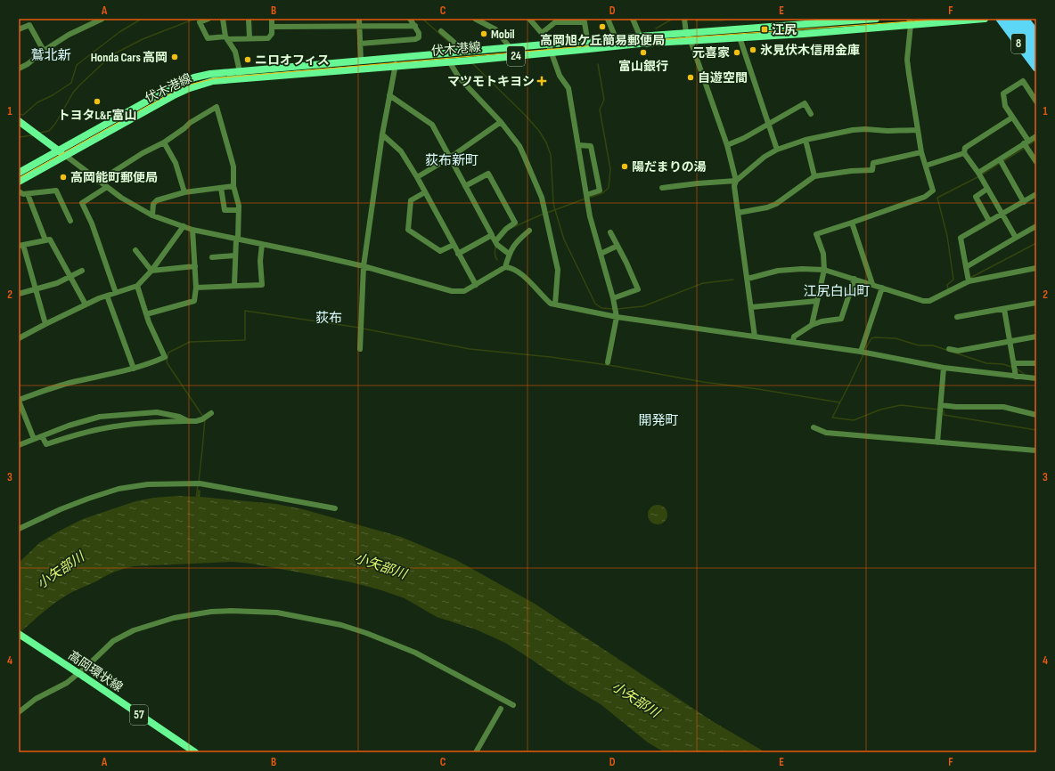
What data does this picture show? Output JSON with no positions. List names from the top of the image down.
{
  "streets": {
    "highway": ["8"],
    "main road": [
      "伏木港線",
      "24",
      "高岡環状線",
      "57"
    ]
  },
  "districts": [
    "鷲北新",
    "荻布新町",
    "江尻白山町",
    "荻布",
    "開発町"
  ],
  "water": ["小矢部川"],
  "places": {
    "other": [
      "高岡旭ケ丘簡易郵便局",
      "Mobil",
      "氷見伏木信用金庫",
      "富山銀行",
      "元喜家",
      "Honda Cars 高岡",
      "ニロオフィス",
      "自遊空間",
      "トヨタL&F富山",
      "陽だまりの湯",
      "高岡能町郵便局"
    ],
    "transit": ["江尻"],
    "health": ["マツモトキヨシ"]
  },
  "grid": {
    "columns": [
      "A",
      "B",
      "C",
      "D",
      "E",
      "F"
    ],
    "rows": [
      "1",
      "2",
      "3",
      "4"
    ]
  }
}
